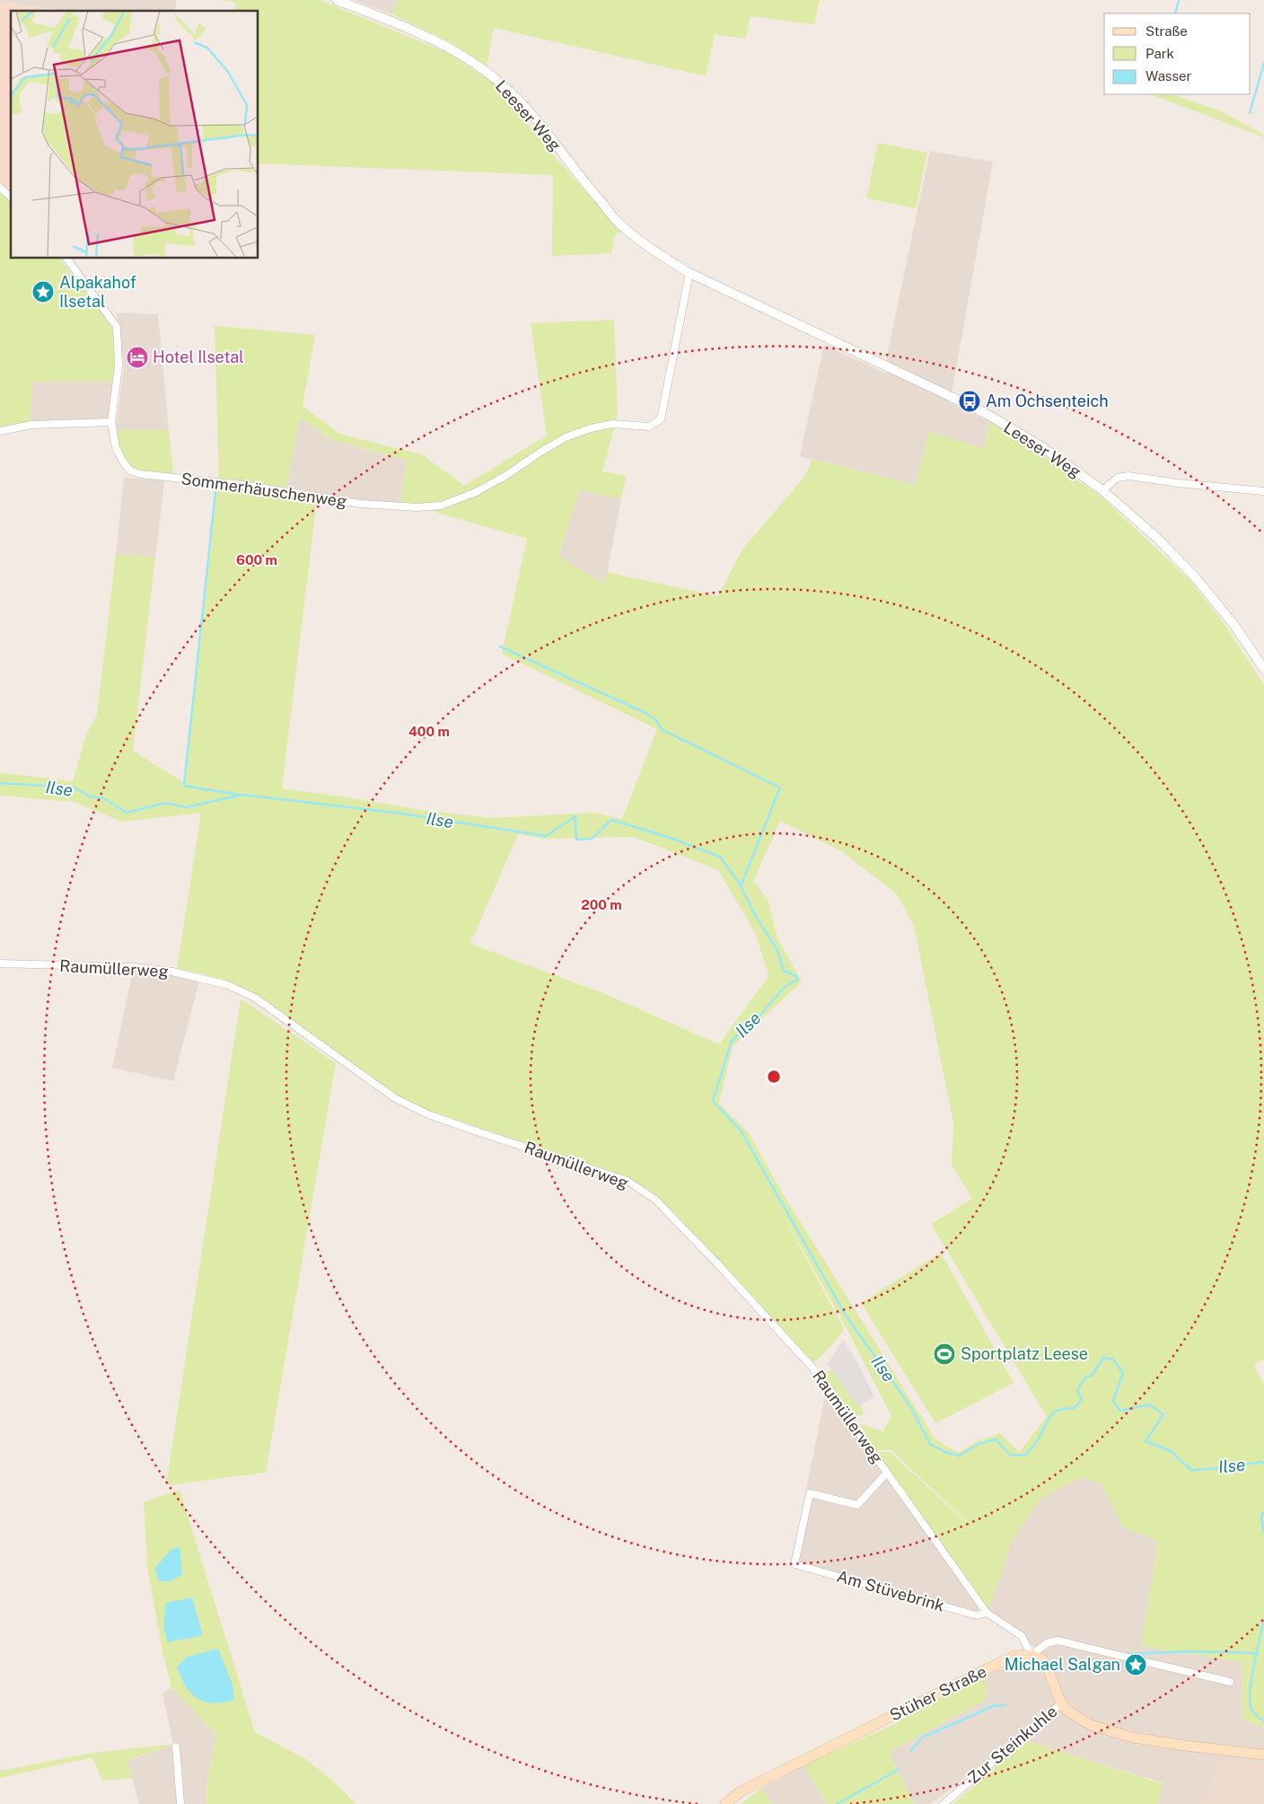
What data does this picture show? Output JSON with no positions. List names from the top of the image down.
{
  "streets": {
    "main road": ["Stüher Straße"],
    "street": [
      "Leeser Weg",
      "Sommerhäuschenweg",
      "Raumüllerweg",
      "Am Stüvebrink",
      "Zur Steinkuhle"
    ]
  },
  "crossings": [
    ["Leeser Weg", "Sommerhäuschenweg"],
    ["Raumüllerweg", "Am Stüvebrink"],
    ["Raumüllerweg", "Stüher Straße"]
  ],
  "water": ["Ilse"],
  "places": {
    "place": ["Alpakahof Ilsetal", "Michael Salgan"],
    "hotel": ["Hotel Ilsetal"],
    "bus stop": ["Am Ochsenteich"],
    "sports": ["Sportplatz Leese"]
  },
  "legend": ["Straße", "Park", "Wasser"],
  "rings": ["600 m", "400 m", "200 m"]
}
